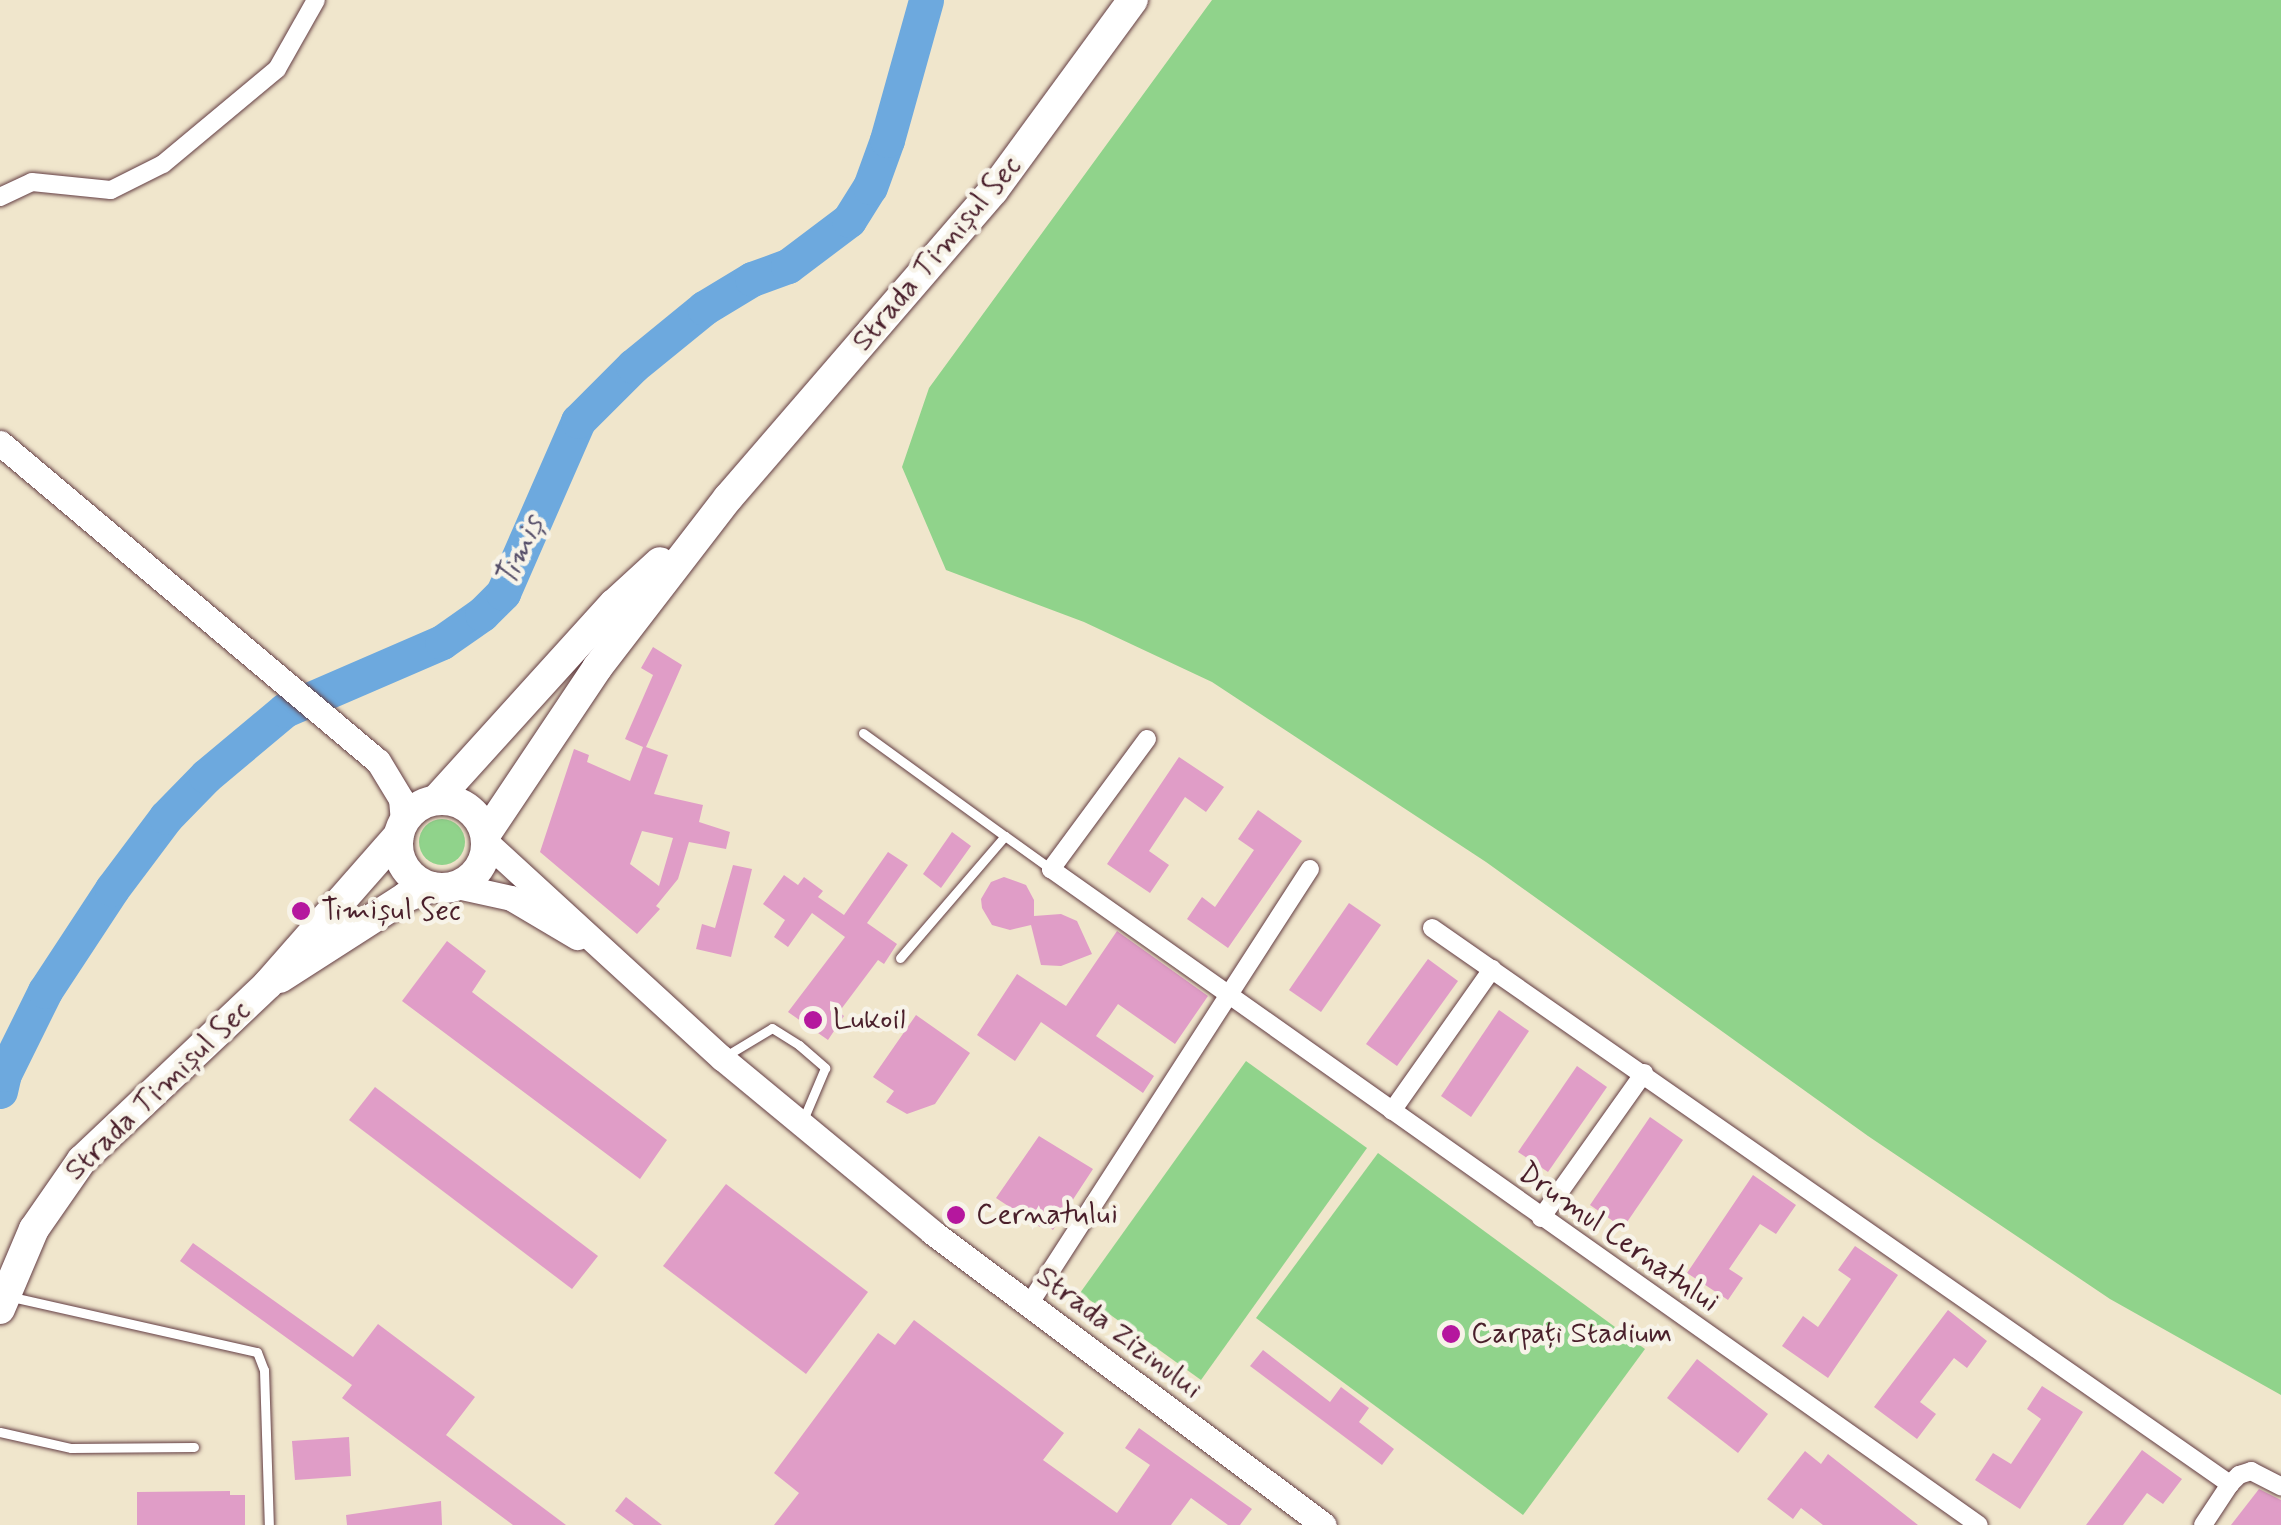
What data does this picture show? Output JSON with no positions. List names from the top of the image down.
{
  "streets": {
    "main road": ["Strada Timișul Sec", "Strada Zizinului"],
    "street": ["Drumul Cernatului"]
  },
  "crossings": [
    ["Strada Timișul Sec", "Strada Zizinului"]
  ],
  "water": ["Timiș"],
  "places": [
    "Timișul Sec",
    "Lukoil",
    "Cernatului",
    "Carpați Stadium"
  ]
}
